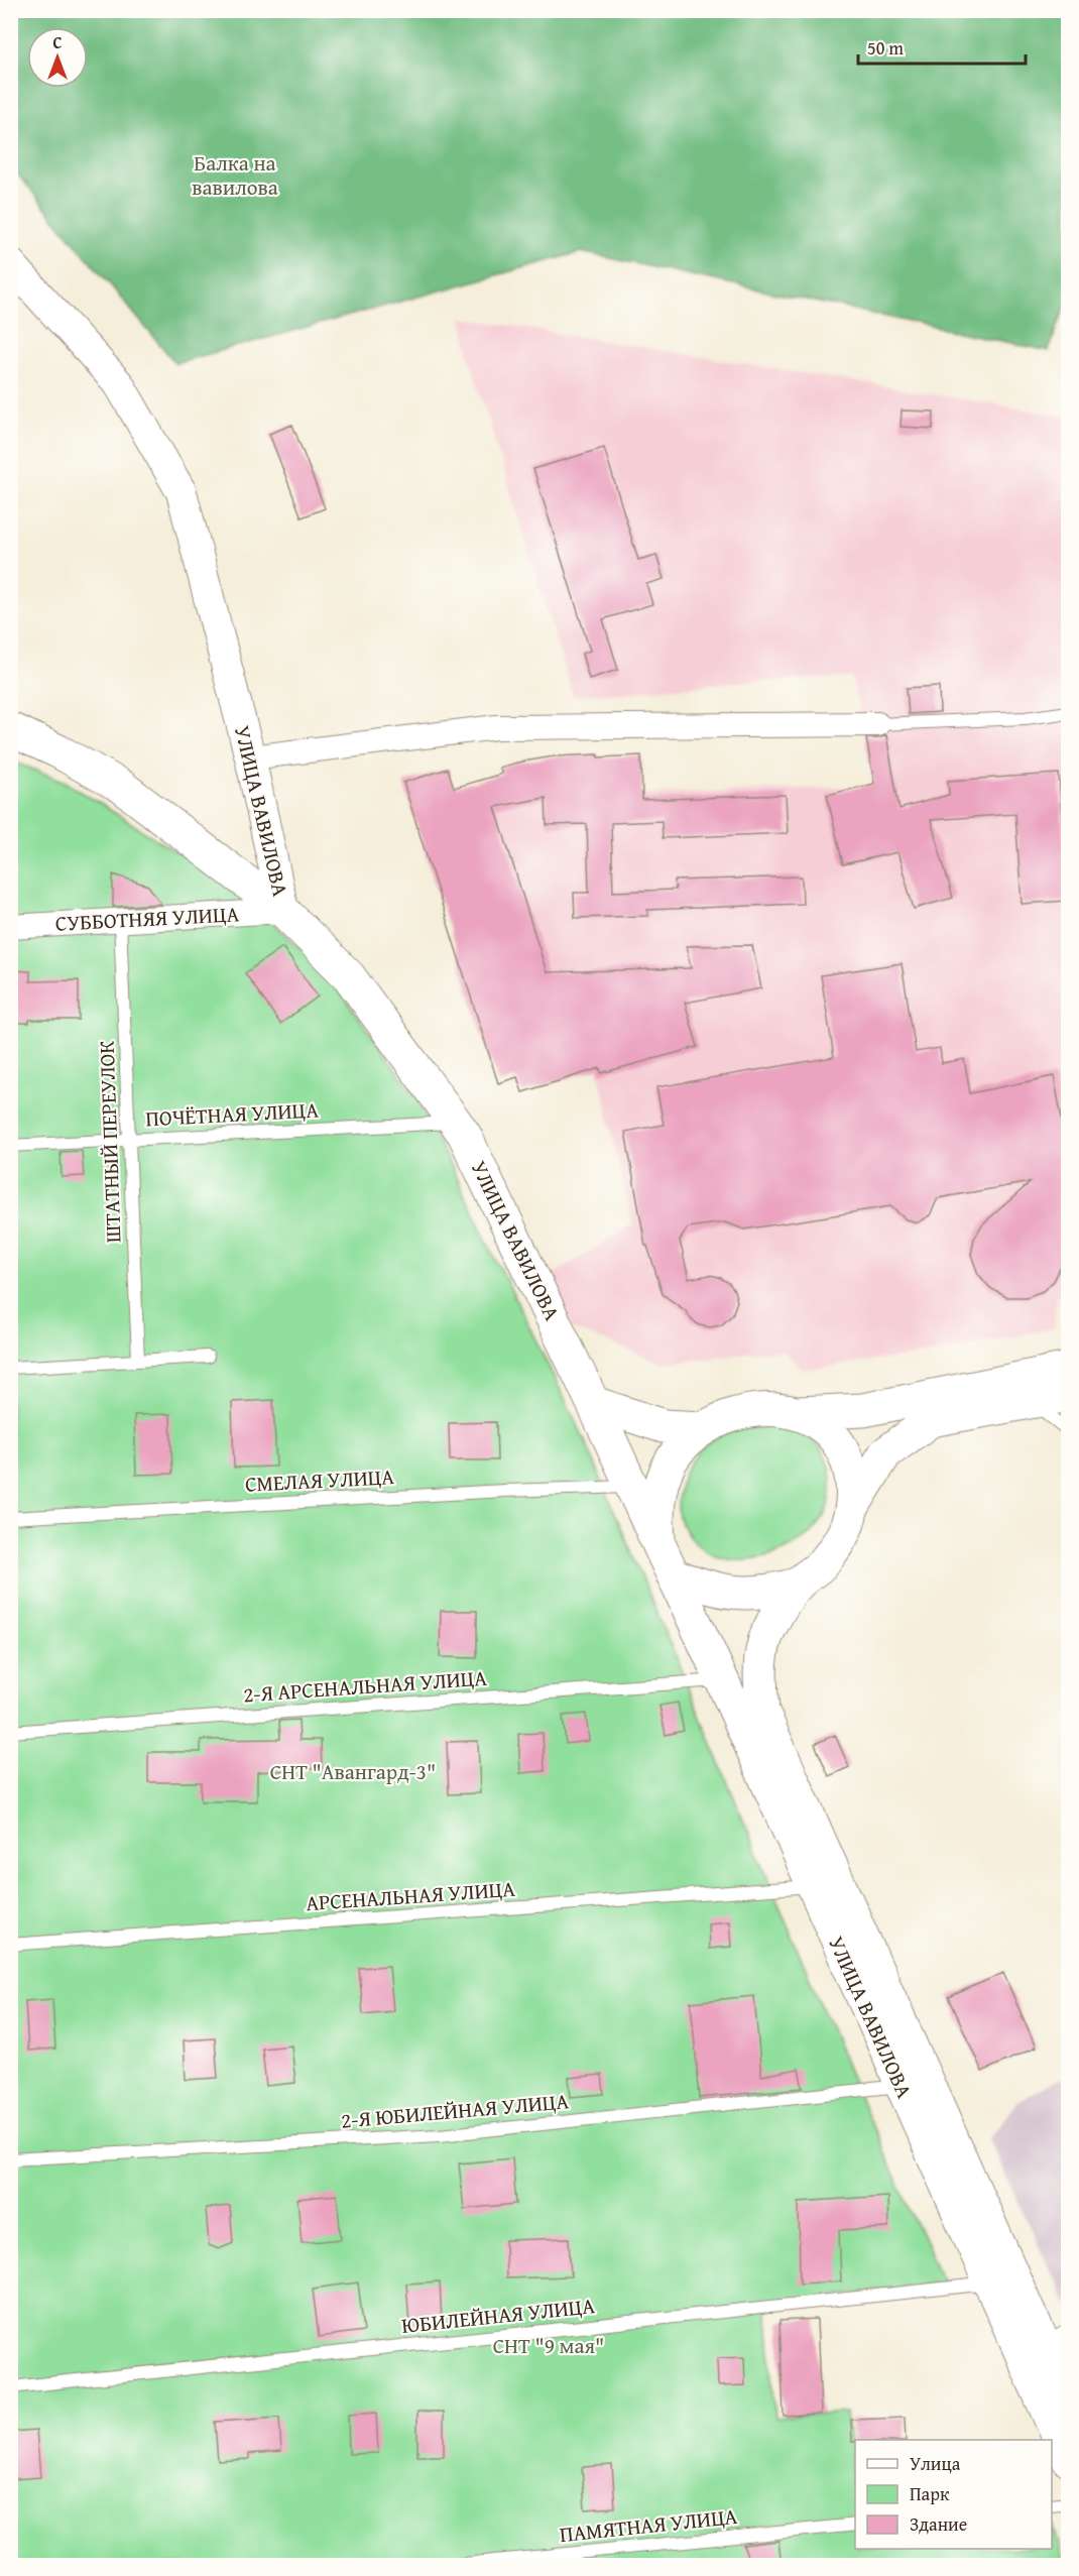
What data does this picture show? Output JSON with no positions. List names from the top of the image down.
{
  "streets": {
    "main road": ["УЛИЦА ВАВИЛОВА"],
    "street": ["СУББОТНЯЯ УЛИЦА"],
    "lane": [
      "ПОЧЁТНАЯ УЛИЦА",
      "ШТАТНЫЙ ПЕРЕУЛОК",
      "СМЕЛАЯ УЛИЦА",
      "2-Я АРСЕНАЛЬНАЯ УЛИЦА",
      "АРСЕНАЛЬНАЯ УЛИЦА",
      "2-Я ЮБИЛЕЙНАЯ УЛИЦА",
      "ЮБИЛЕЙНАЯ УЛИЦА",
      "ПАМЯТНАЯ УЛИЦА"
    ]
  },
  "crossings": [
    ["УЛИЦА ВАВИЛОВА", "СУББОТНЯЯ УЛИЦА"],
    ["УЛИЦА ВАВИЛОВА", "ПОЧЁТНАЯ УЛИЦА"],
    ["УЛИЦА ВАВИЛОВА", "СМЕЛАЯ УЛИЦА"],
    ["УЛИЦА ВАВИЛОВА", "2-Я АРСЕНАЛЬНАЯ УЛИЦА"],
    ["УЛИЦА ВАВИЛОВА", "АРСЕНАЛЬНАЯ УЛИЦА"],
    ["УЛИЦА ВАВИЛОВА", "2-Я ЮБИЛЕЙНАЯ УЛИЦА"],
    ["УЛИЦА ВАВИЛОВА", "ЮБИЛЕЙНАЯ УЛИЦА"],
    ["СУББОТНЯЯ УЛИЦА", "ШТАТНЫЙ ПЕРЕУЛОК"],
    ["ПОЧЁТНАЯ УЛИЦА", "ШТАТНЫЙ ПЕРЕУЛОК"]
  ],
  "parks": ["Балка на вавилова", "СНТ \"Авангард-3\"", "СНТ \"9 мая\""],
  "legend": ["Улица", "Парк", "Здание"],
  "scale_bar": "50 m",
  "north": "top"
}
